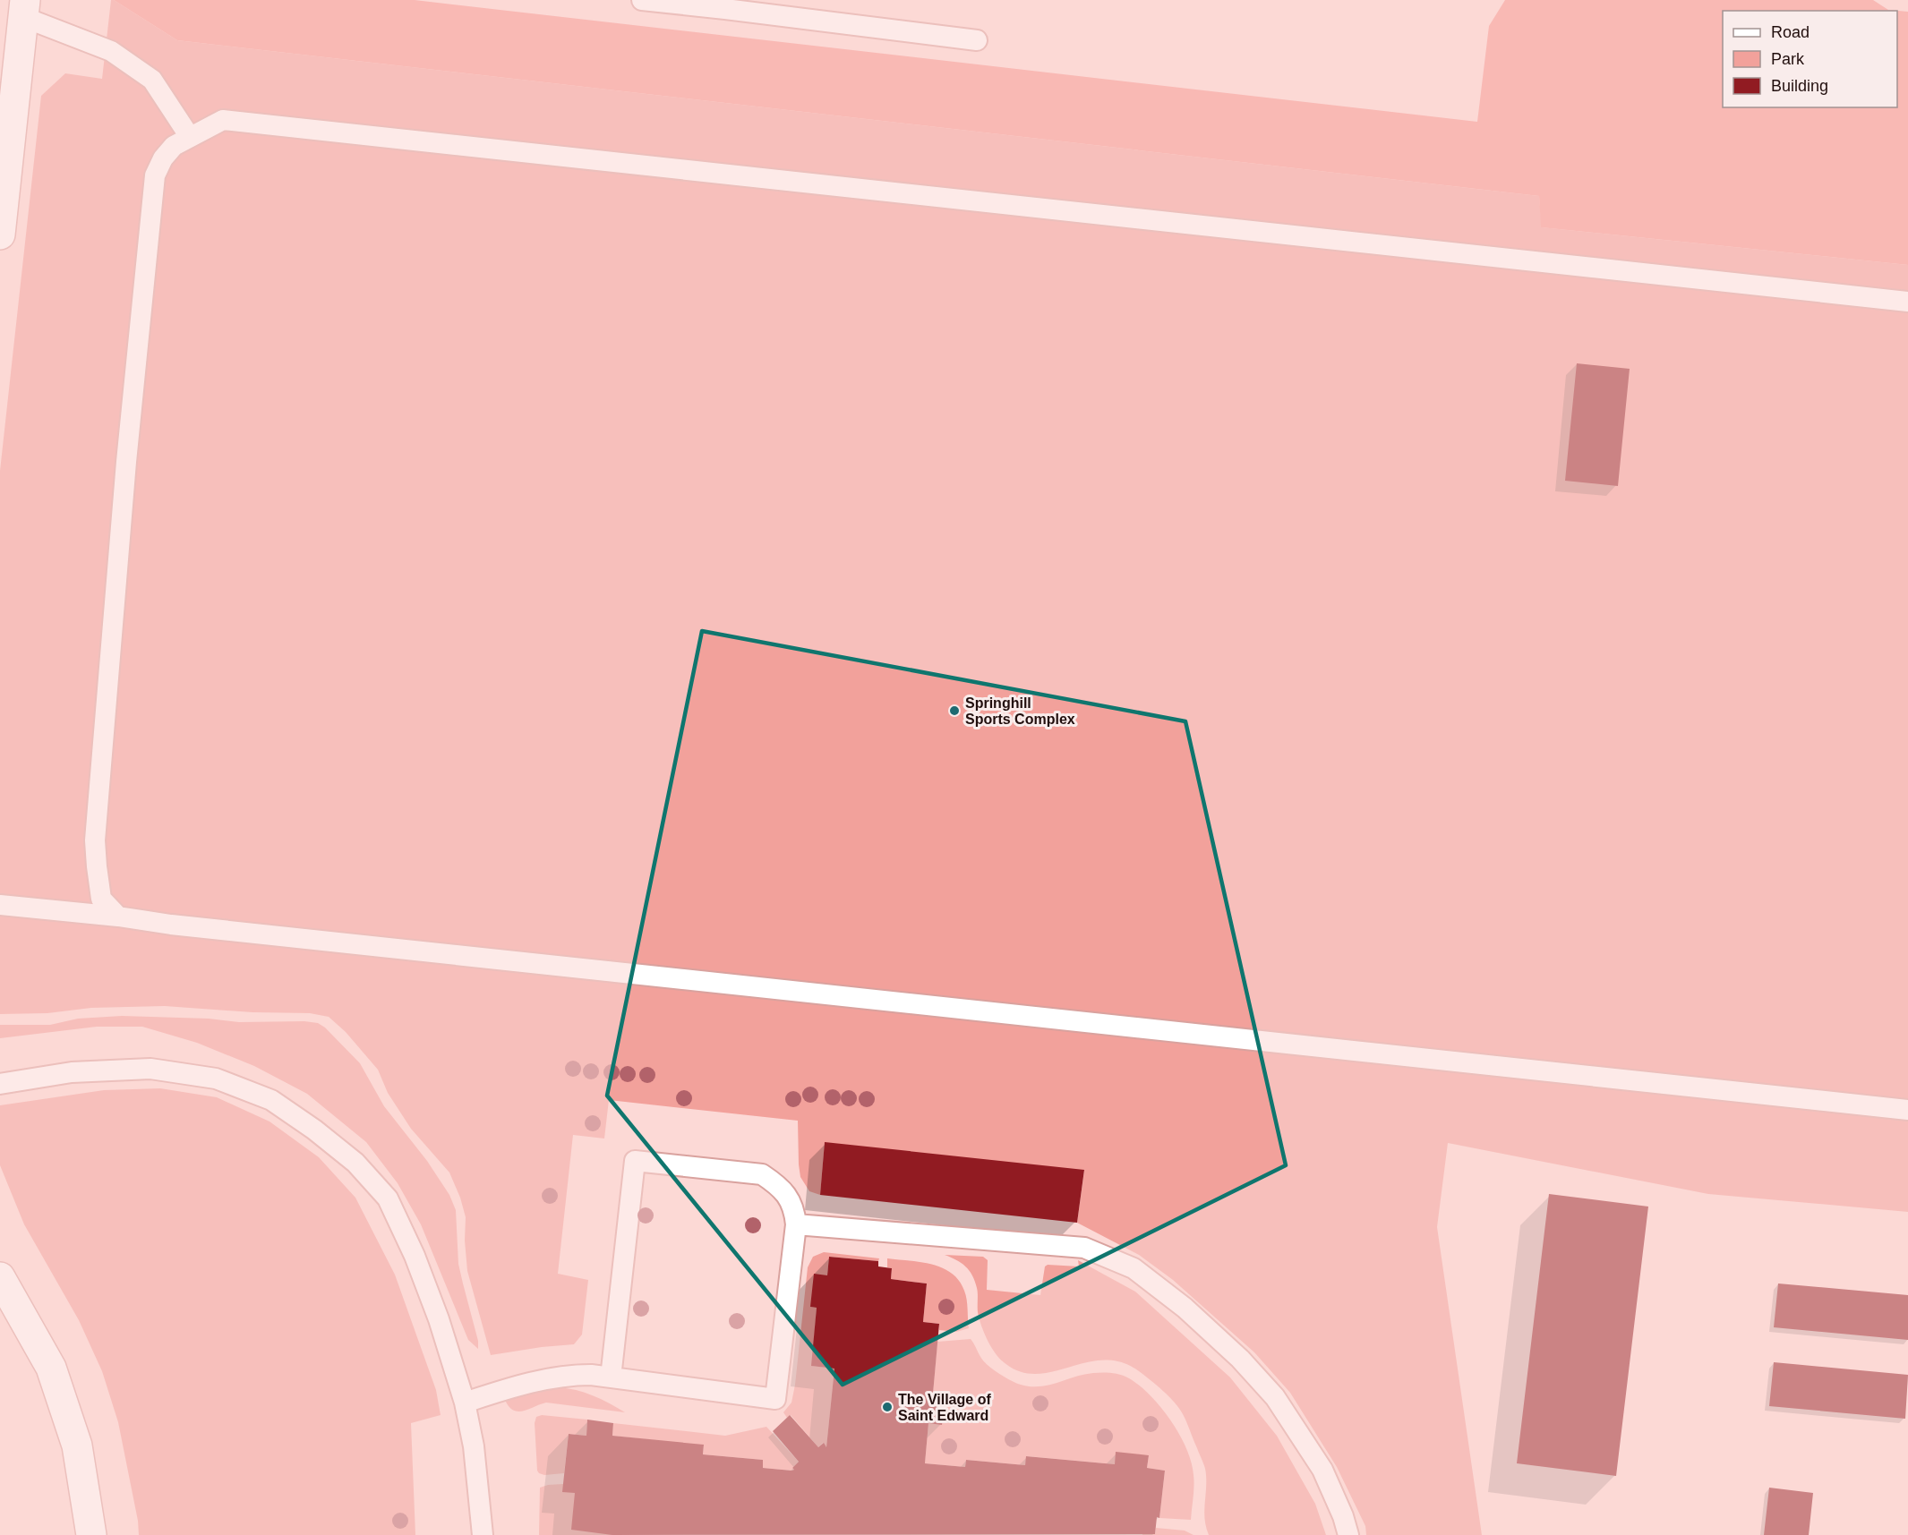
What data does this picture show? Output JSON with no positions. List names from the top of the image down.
{
  "places": ["Springhill Sports Complex", "The Village of Saint Edward"],
  "legend": ["Road", "Park", "Building"]
}
